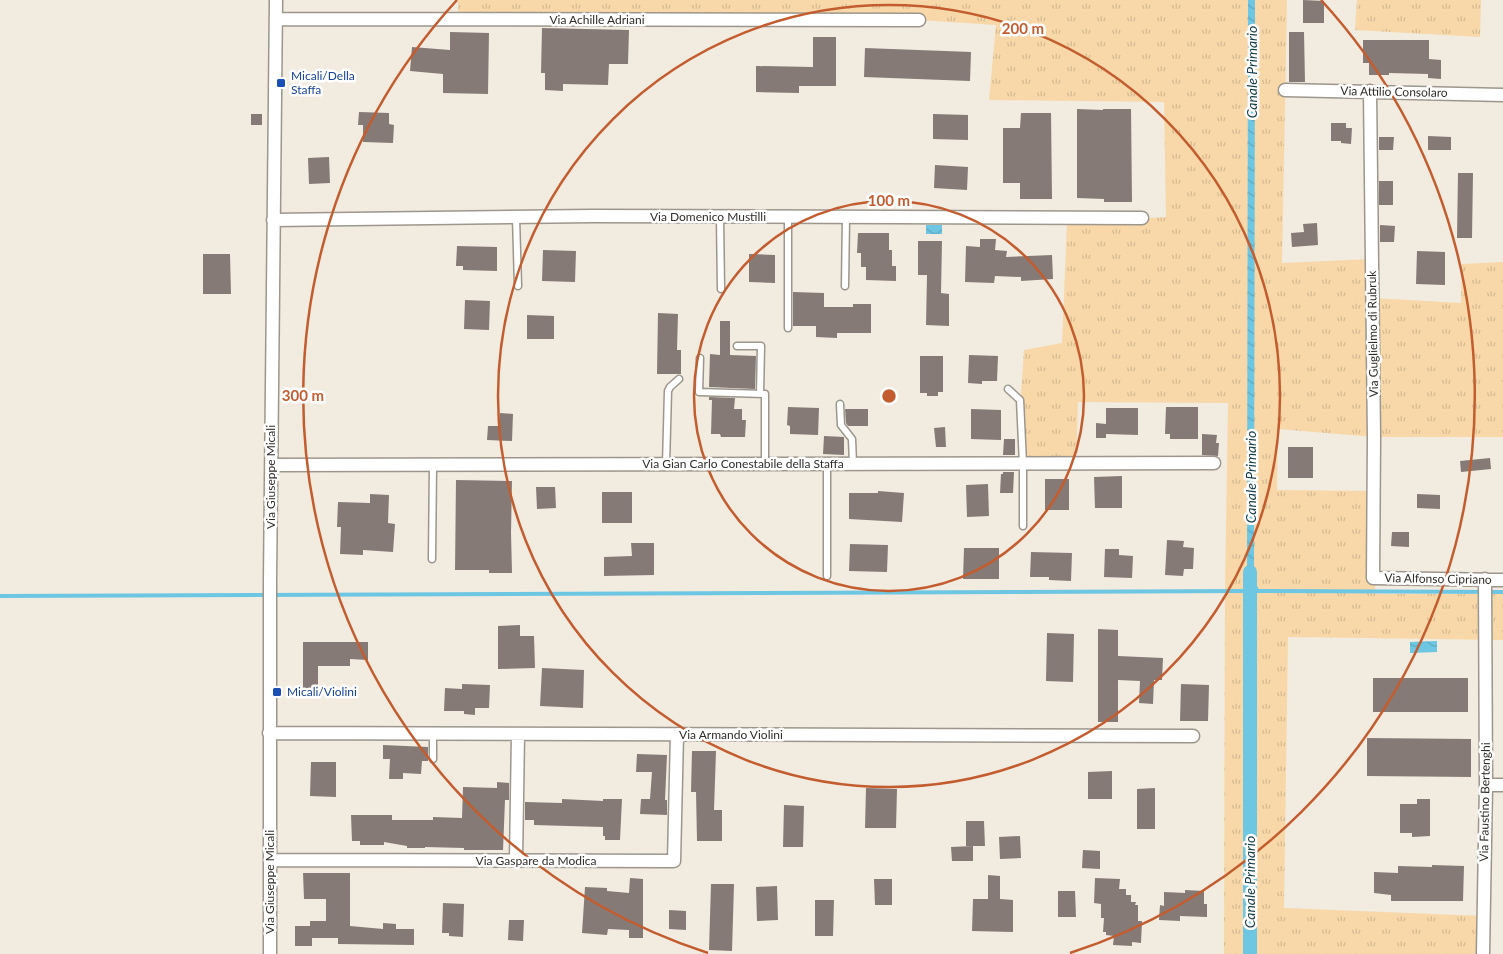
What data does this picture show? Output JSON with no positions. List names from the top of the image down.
{
  "streets": {
    "street": [
      "Via Achille Adriani",
      "Via Attilio Consolaro",
      "Via Domenico Mustilli",
      "Via Guglielmo di Rubruk",
      "Via Gian Carlo Conestabile della Staffa",
      "Via Giuseppe Micali",
      "Via Alfonso Cipriano",
      "Via Armando Violini",
      "Via Faustino Bertenghi",
      "Via Gaspare da Modica"
    ]
  },
  "crossings": [
    ["Via Achille Adriani", "Via Giuseppe Micali"],
    ["Via Attilio Consolaro", "Via Guglielmo di Rubruk"],
    ["Via Domenico Mustilli", "Via Giuseppe Micali"],
    ["Via Guglielmo di Rubruk", "Via Alfonso Cipriano"],
    ["Via Gian Carlo Conestabile della Staffa", "Via Giuseppe Micali"],
    ["Via Giuseppe Micali", "Via Armando Violini"],
    ["Via Giuseppe Micali", "Via Gaspare da Modica"],
    ["Via Alfonso Cipriano", "Via Faustino Bertenghi"],
    ["Via Armando Violini", "Via Gaspare da Modica"]
  ],
  "water": ["Canale Primario"],
  "places": {
    "transit": ["Micali/Della Staffa", "Micali/Violini"]
  },
  "rings": ["200 m", "100 m", "300 m"]
}
